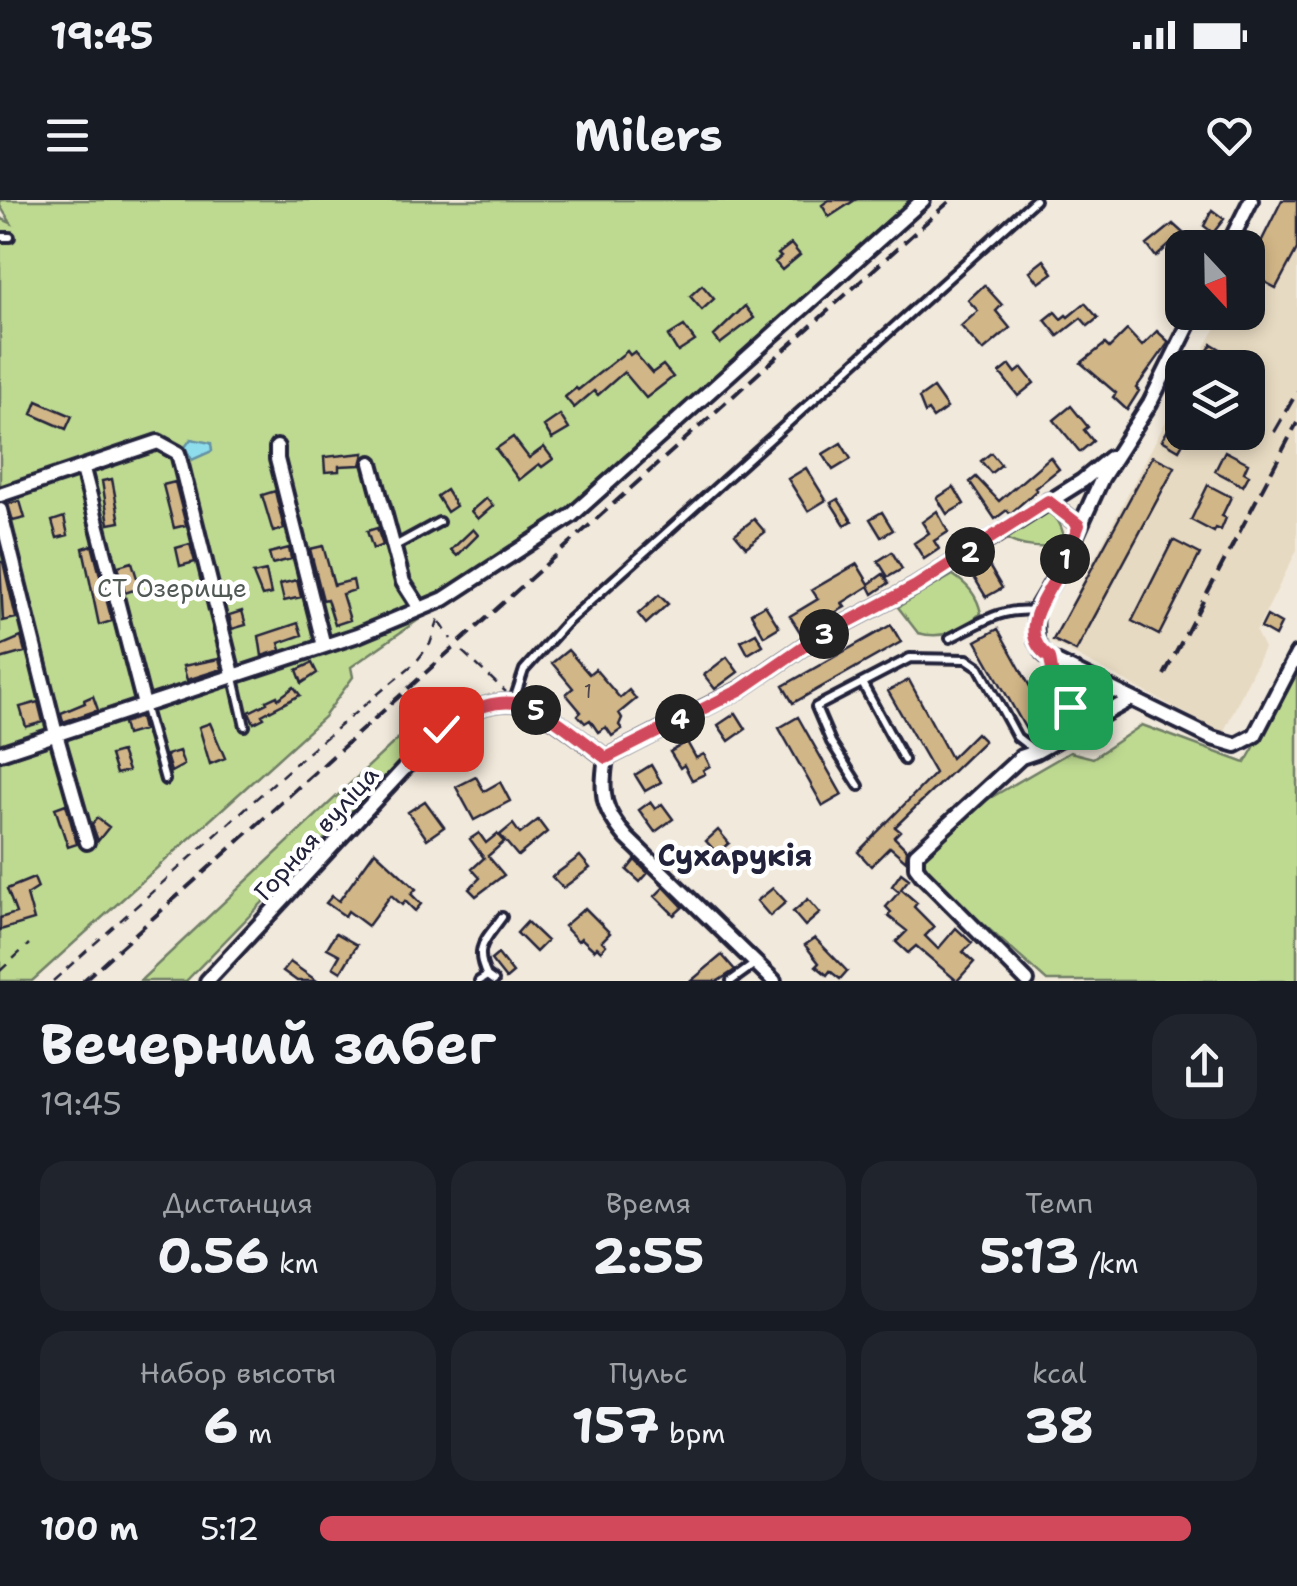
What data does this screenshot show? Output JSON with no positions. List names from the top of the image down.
{
  "streets": {
    "street": ["Горная вуліца"]
  },
  "districts": ["Сухарукія"],
  "parks": ["СТ Озерище"],
  "house_numbers": ["1"],
  "north": "bottom",
  "page": {
    "status": "19:45",
    "header": "Milers",
    "pins": [
      "2",
      "1",
      "3",
      "5",
      "4"
    ],
    "heading": ["Вечерний забег", "19:45"],
    "stats": [
      ["Дистанция", "0.56 km"],
      ["Время", "2:55"],
      ["Темп", "5:13 /km"],
      ["Набор высоты", "6 m"],
      ["Пульс", "157 bpm"],
      ["kcal", "38"]
    ],
    "list": [
      {
        "name": "100 m",
        "note": "5:12"
      }
    ]
  }
}
